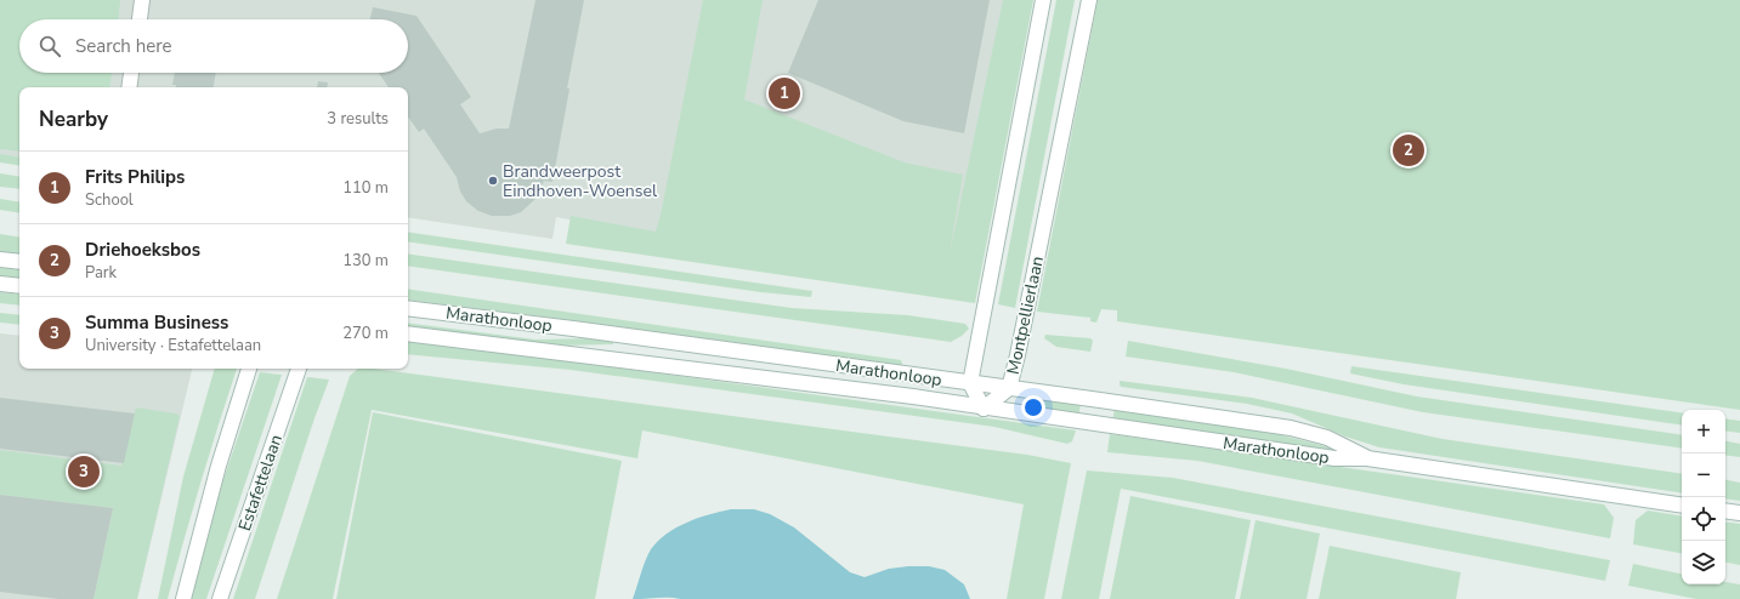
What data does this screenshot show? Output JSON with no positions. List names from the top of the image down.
{
  "streets": {
    "main road": ["Montpellierlaan", "Marathonloop", "Estafettelaan"]
  },
  "crossings": [
    ["Montpellierlaan", "Marathonloop"]
  ],
  "places": ["Brandweerpost Eindhoven-Woensel"],
  "page": {
    "search": "Search here",
    "pins": ["1", "2", "3"],
    "heading": ["Nearby", "3 results"],
    "list": [
      {
        "mark": "1",
        "name": "Frits Philips",
        "note": "School",
        "value": "110 m"
      },
      {
        "mark": "2",
        "name": "Driehoeksbos",
        "note": "Park",
        "value": "130 m"
      },
      {
        "mark": "3",
        "name": "Summa Business",
        "note": "University · Estafettelaan",
        "value": "270 m"
      }
    ],
    "map_buttons": ["+", "−"]
  }
}
